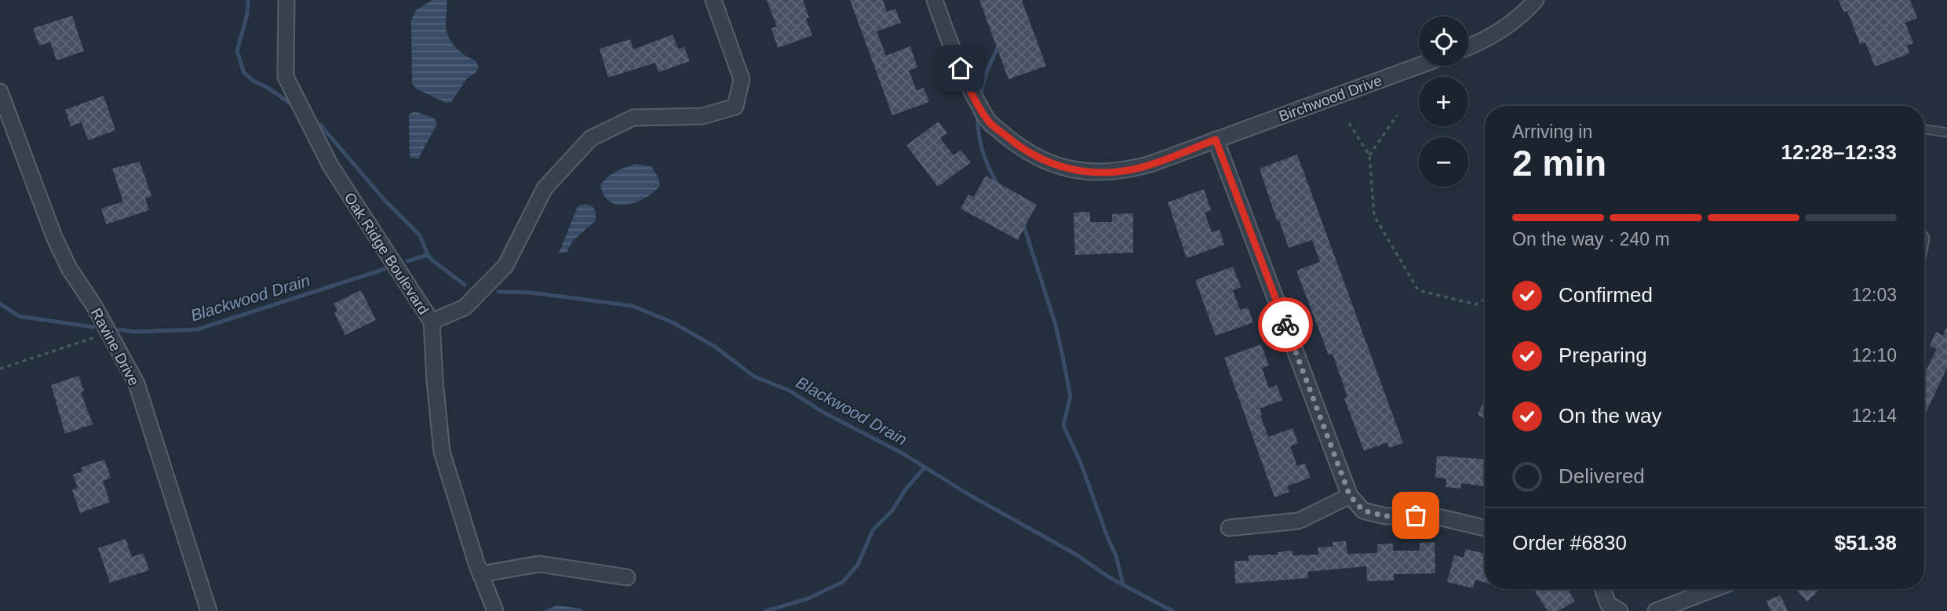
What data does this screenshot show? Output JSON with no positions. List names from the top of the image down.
{
  "streets": {
    "street": ["Birchwood Drive", "Oak Ridge Boulevard", "Ravine Drive"]
  },
  "water": ["Blackwood Drain"],
  "page": {
    "map_buttons": ["+", "−"],
    "heading": ["2 min", "Arriving in", "12:28–12:33"],
    "panel": ["Order #6830", "$51.38"],
    "bar": "On the way · 240 m",
    "list": [
      ["Confirmed", "12:03"],
      ["Preparing", "12:10"],
      ["On the way", "12:14"],
      "Delivered"
    ]
  }
}
